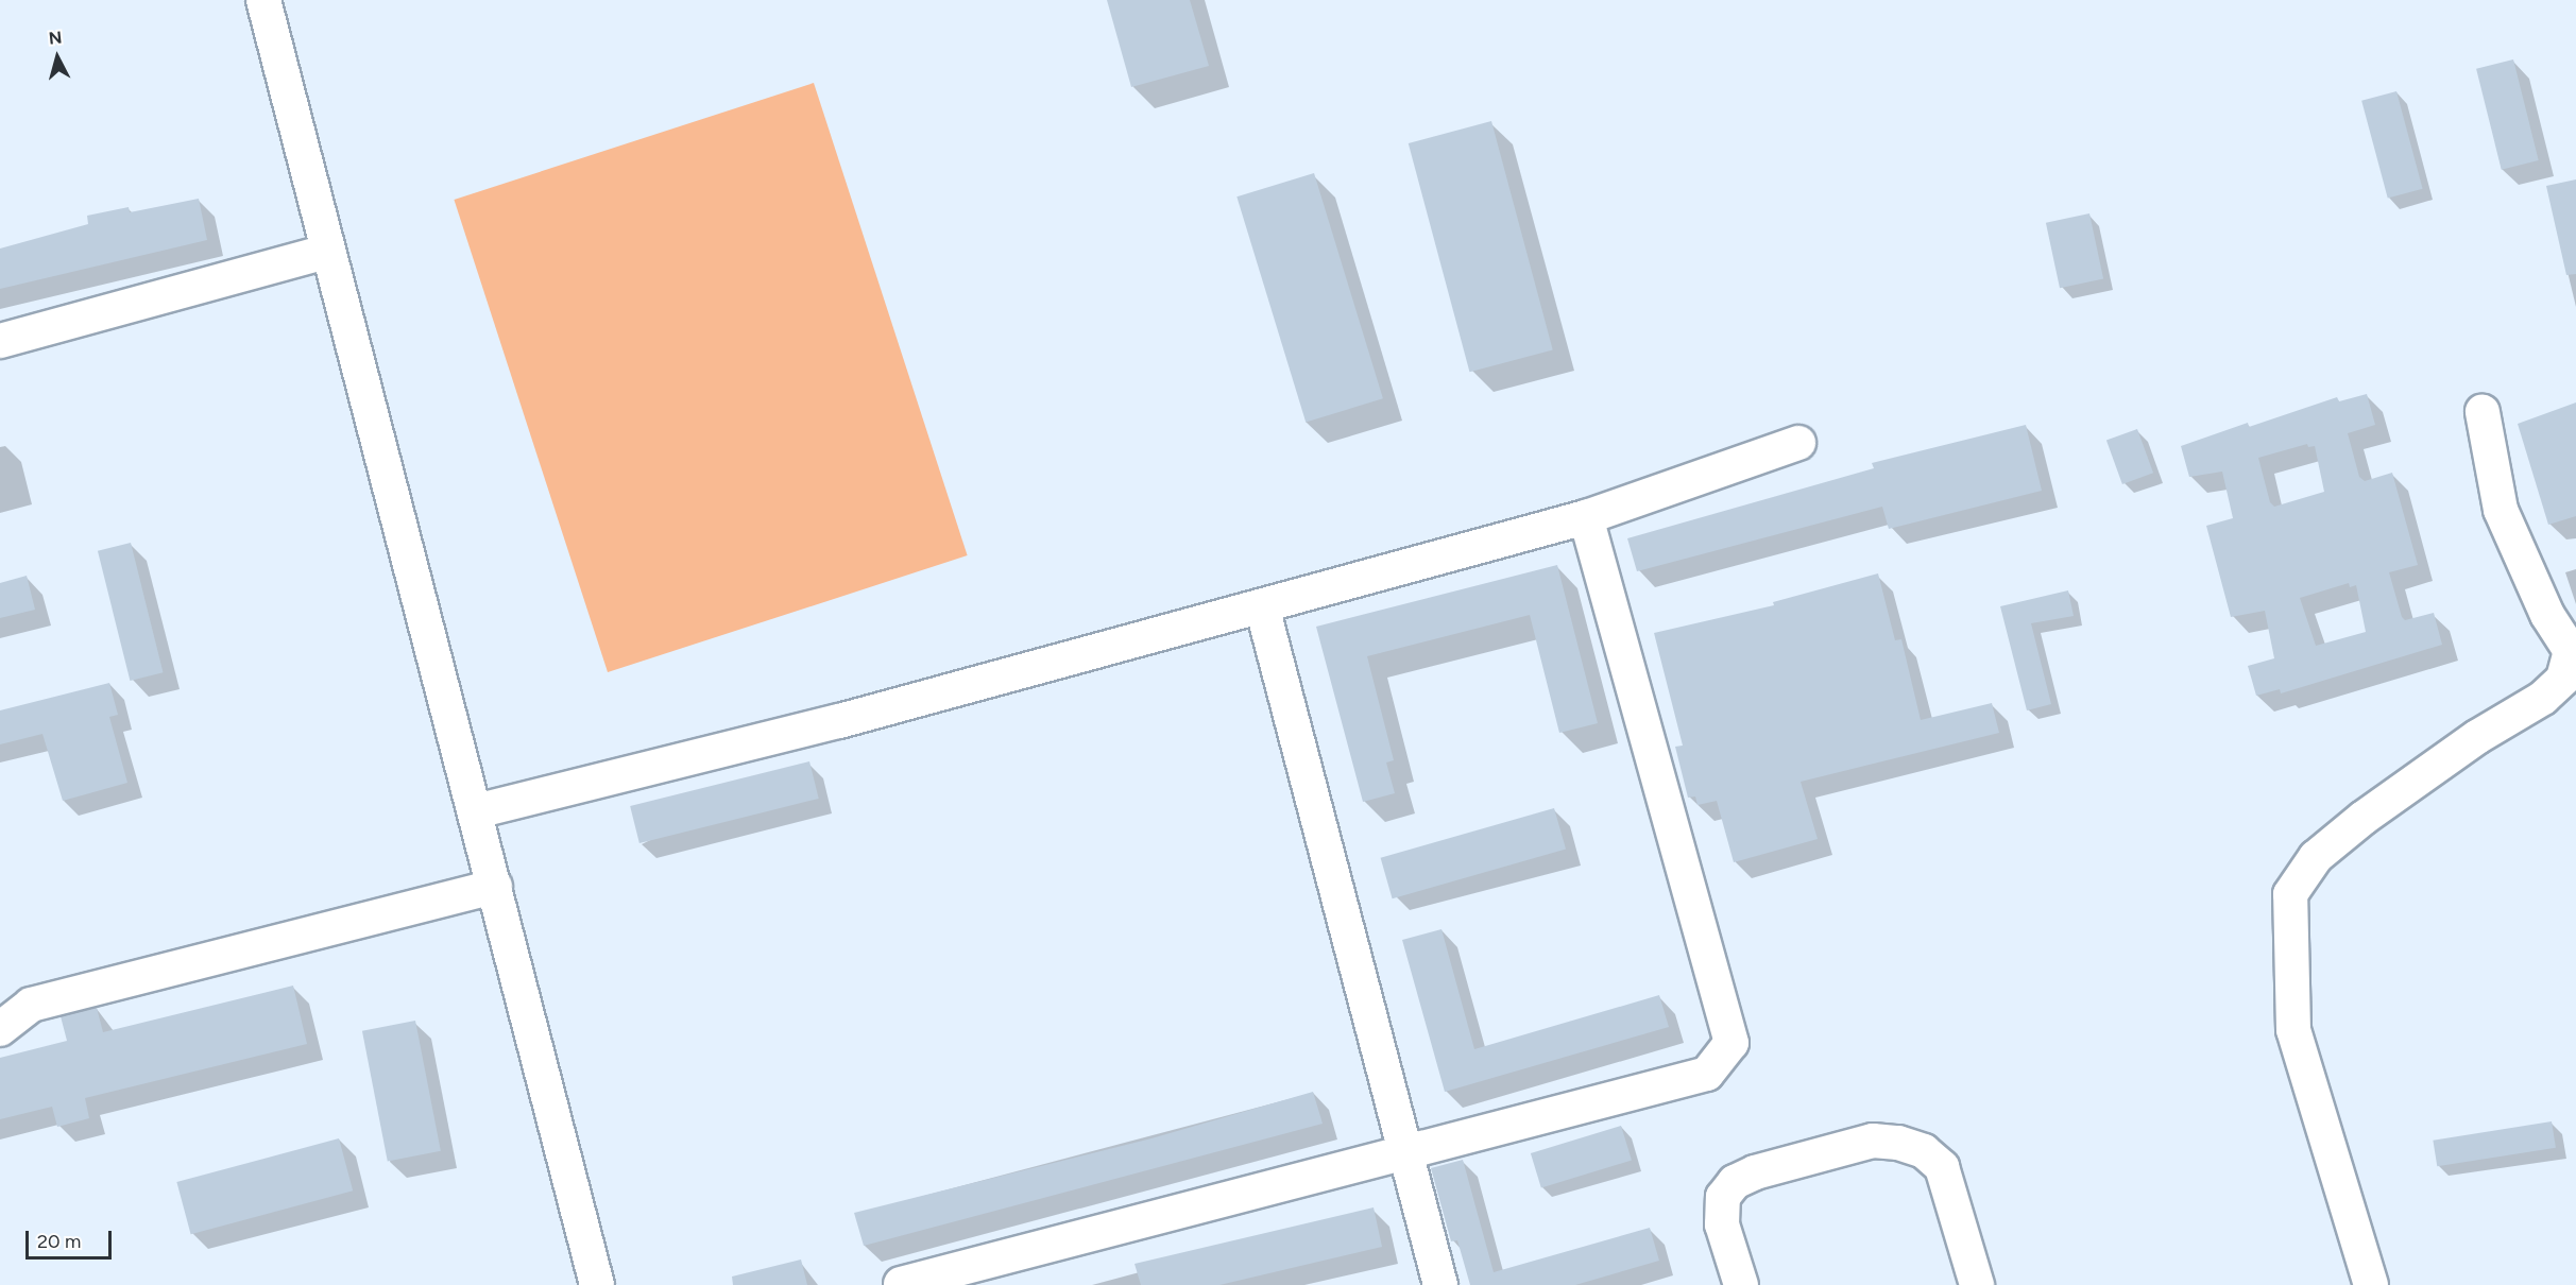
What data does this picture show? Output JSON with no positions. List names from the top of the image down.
{
  "scale_bar": "20 m",
  "north": "top"
}
